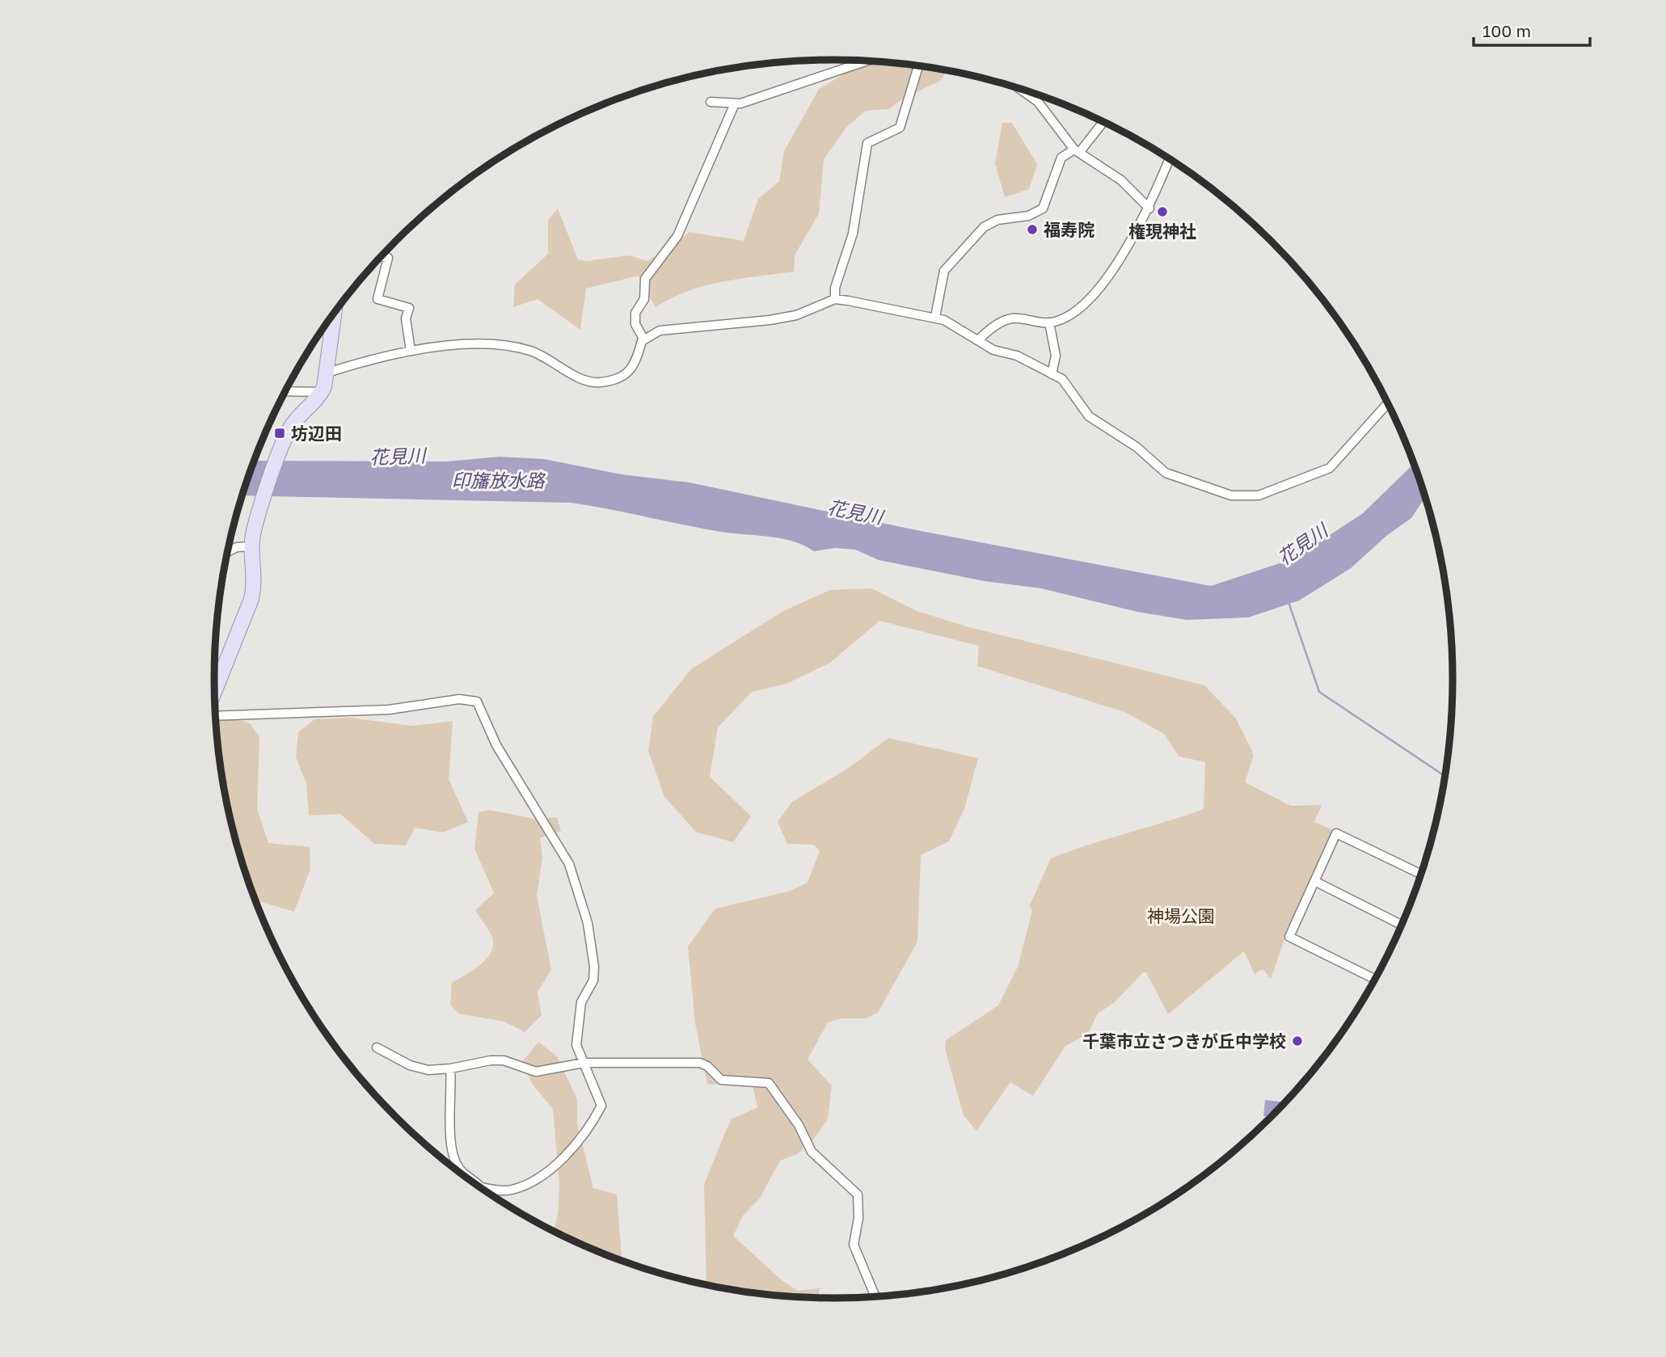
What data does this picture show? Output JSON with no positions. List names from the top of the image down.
{
  "water": ["花見川", "印旛放水路"],
  "parks": ["神場公園"],
  "places": {
    "other": ["権現神社", "福寿院", "千葉市立さつきが丘中学校"],
    "transit": ["坊辺田"]
  },
  "scale_bar": "100 m"
}
